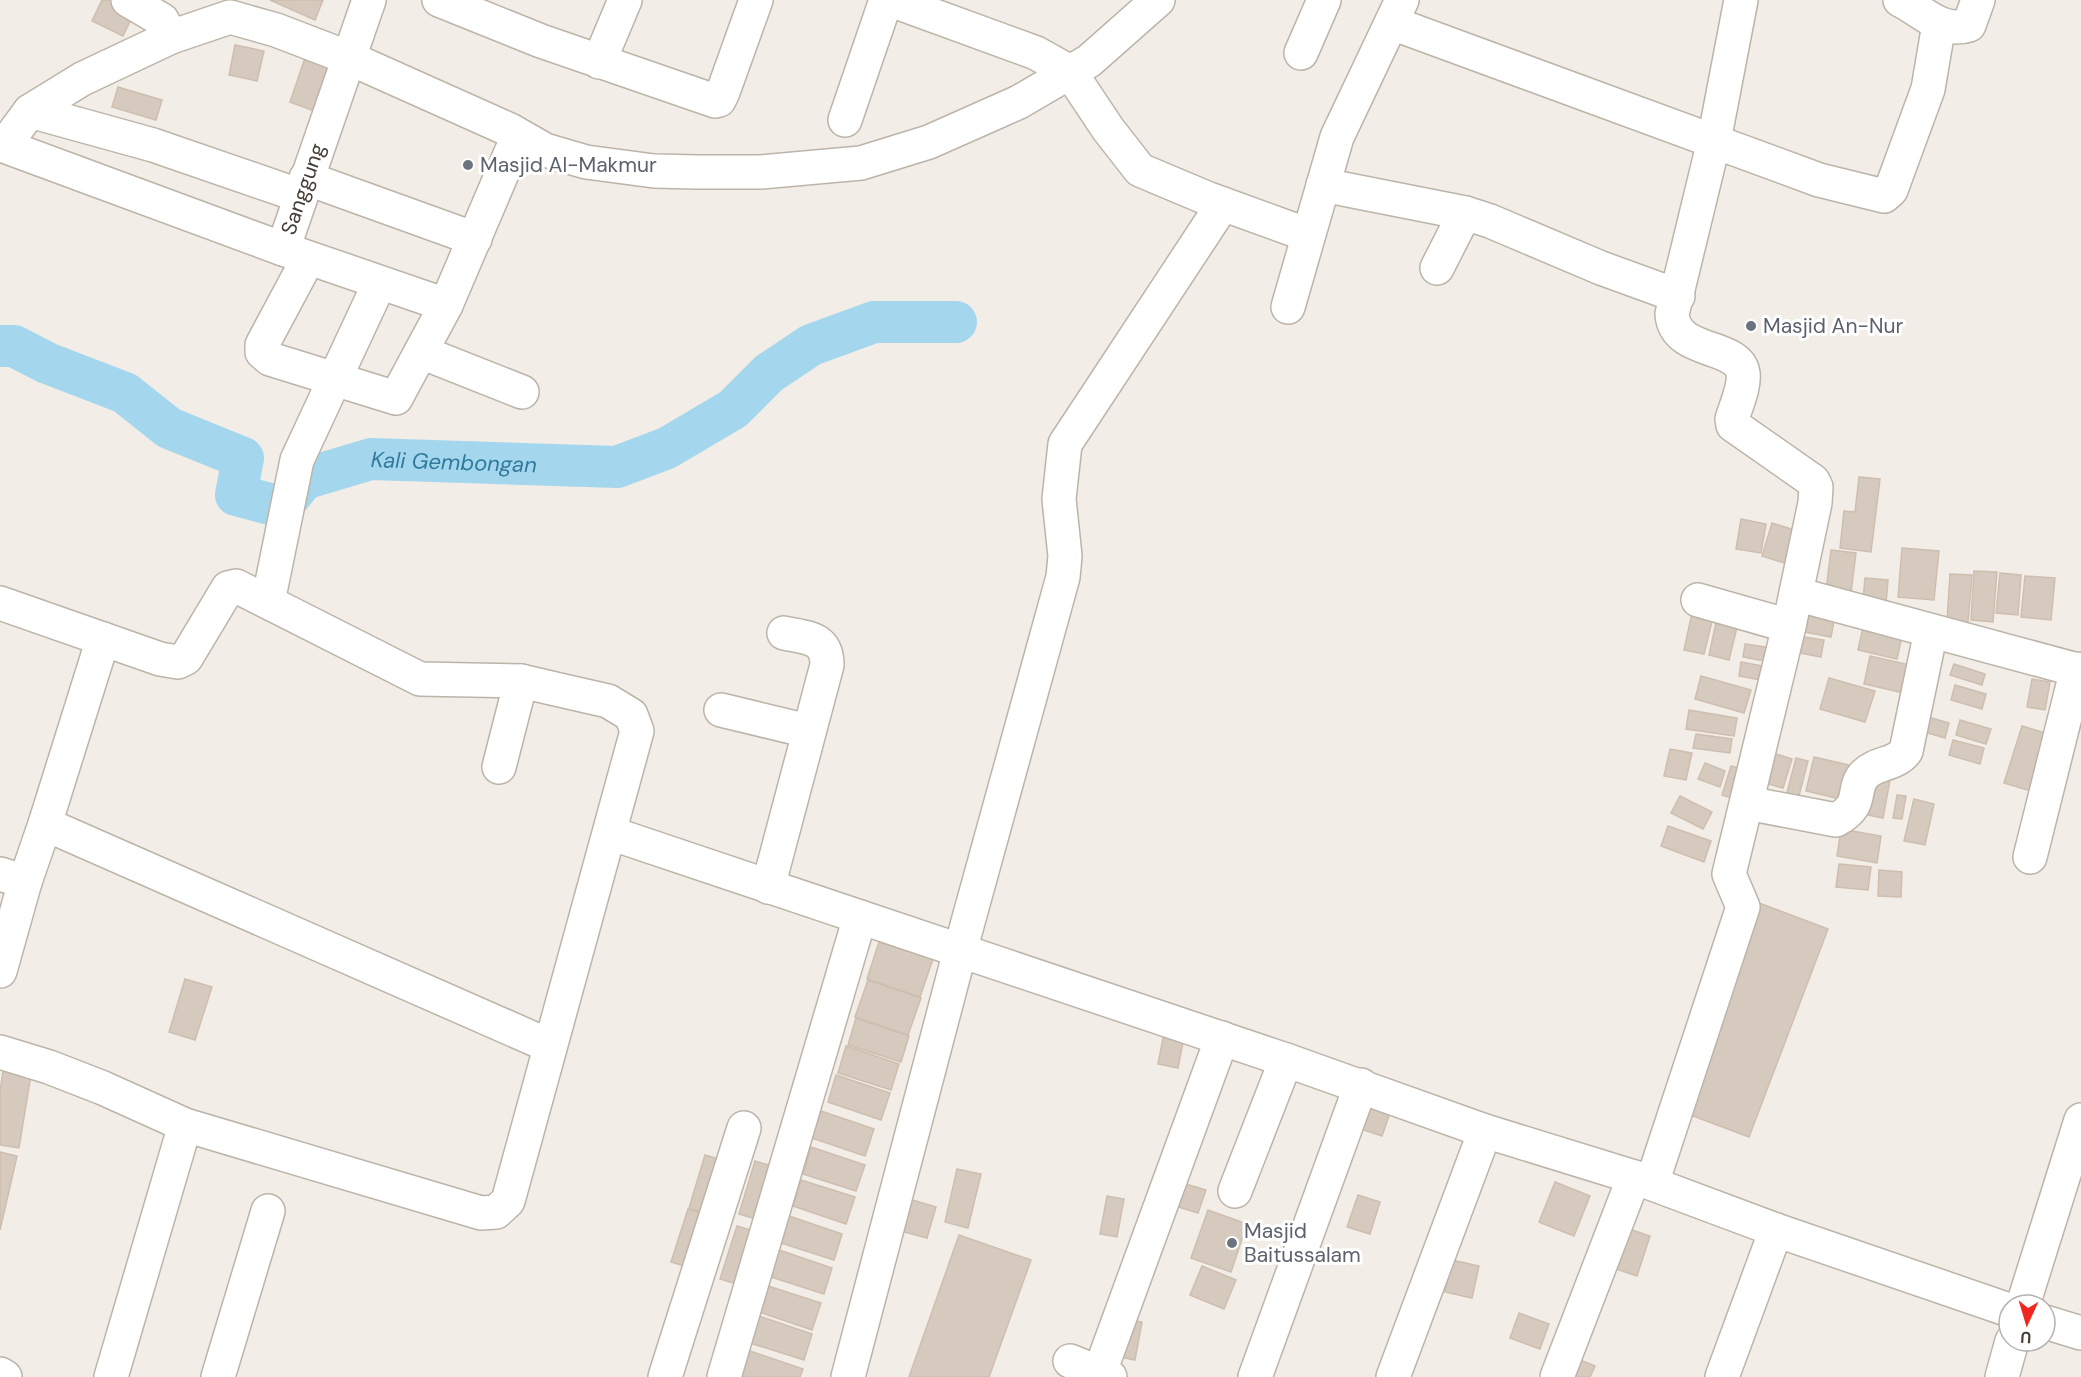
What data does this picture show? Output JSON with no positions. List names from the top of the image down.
{
  "streets": {
    "street": ["Sanggung"]
  },
  "water": ["Kali Gembongan"],
  "places": ["Masjid Al-Makmur", "Masjid An-Nur", "Masjid Baitussalam"],
  "north": "bottom"
}
